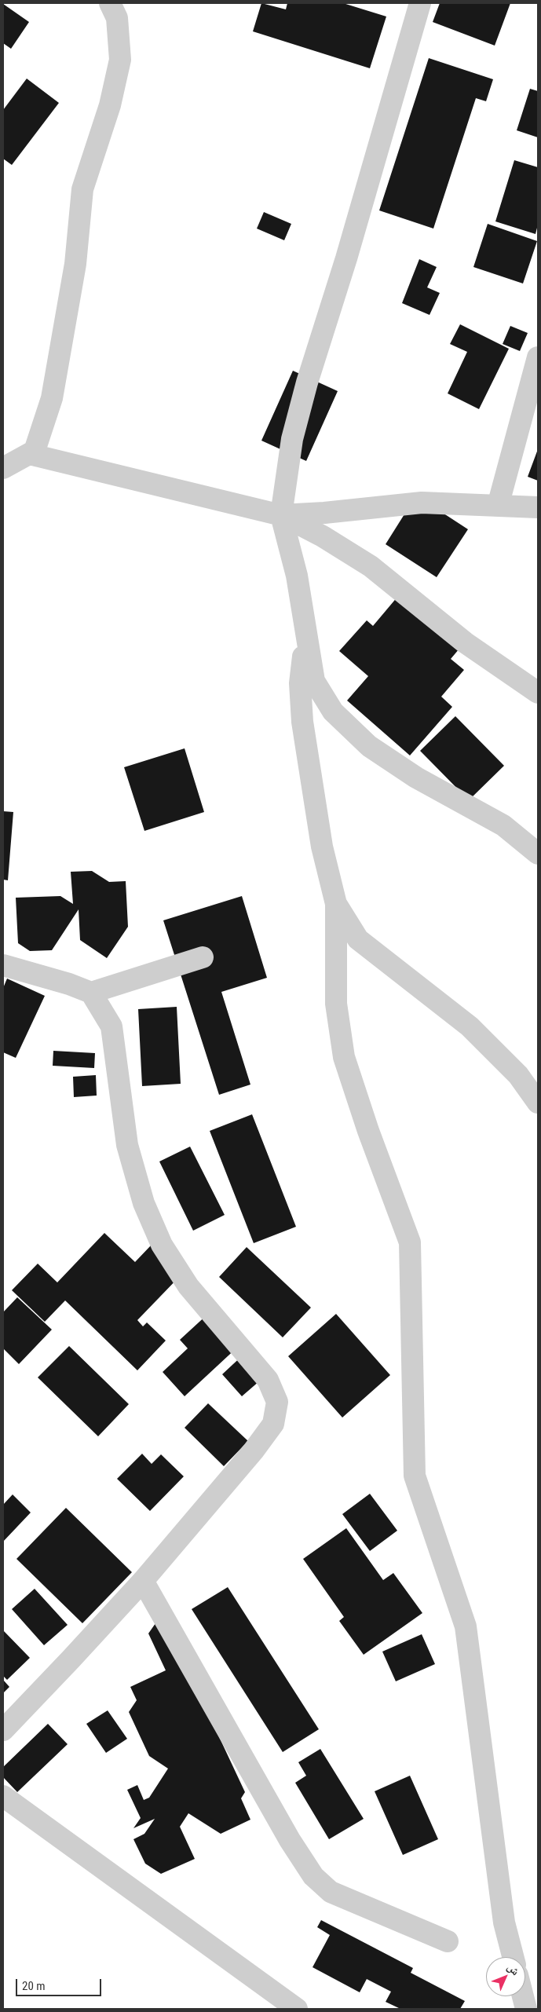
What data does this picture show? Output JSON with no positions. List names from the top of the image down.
{
  "scale_bar": "20 m",
  "north": "top right"
}
